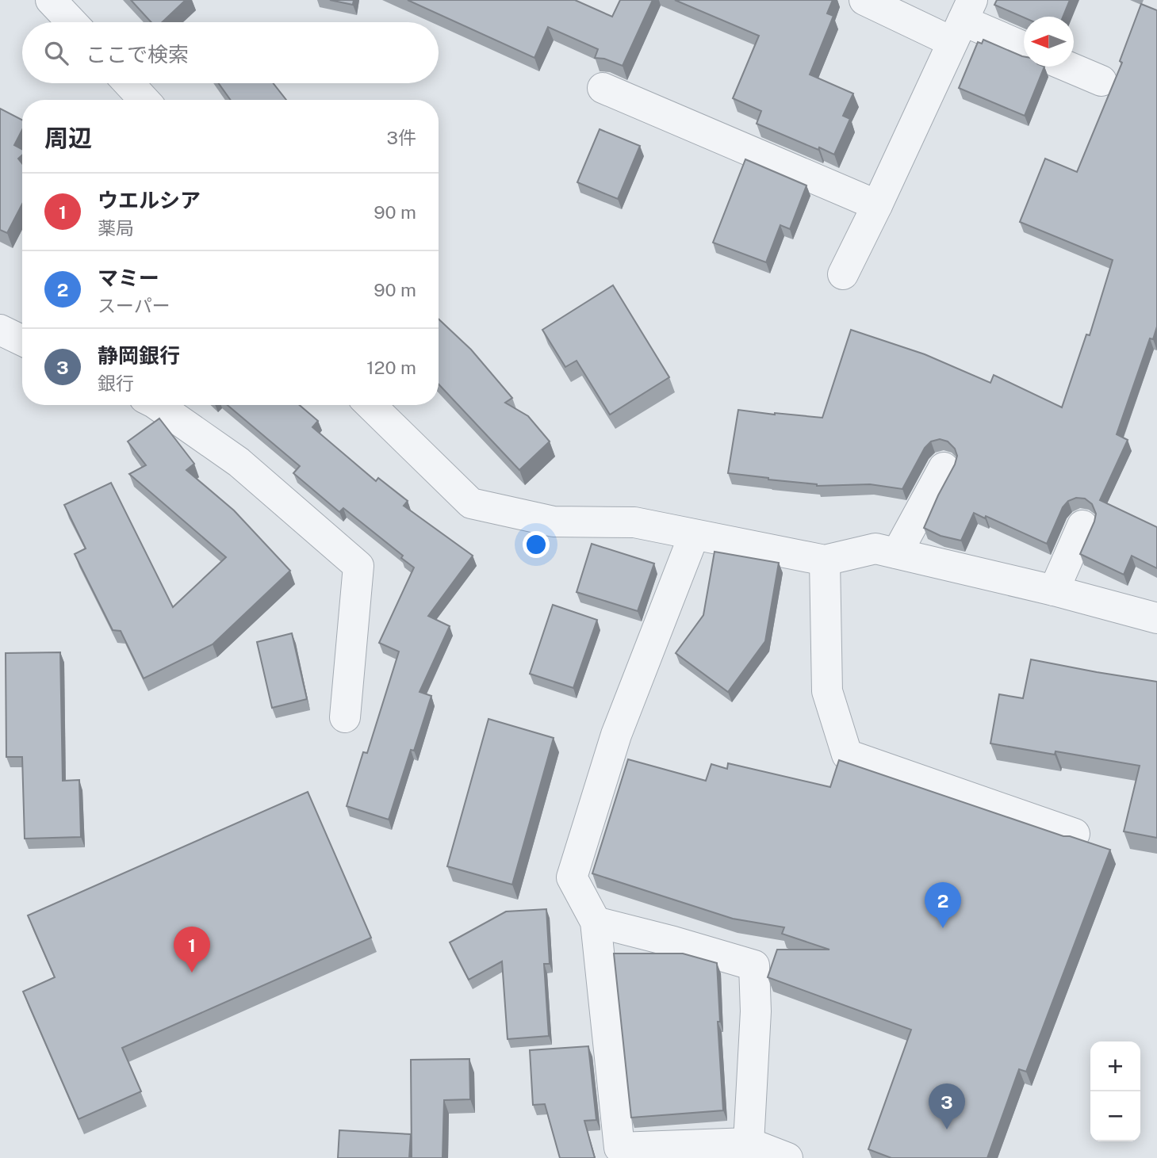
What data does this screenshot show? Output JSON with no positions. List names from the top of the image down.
{
  "north": "left",
  "page": {
    "search": "ここで検索",
    "heading": ["周辺", "3件"],
    "list": [
      {
        "mark": "1",
        "name": "ウエルシア",
        "note": "薬局",
        "value": "90 m"
      },
      {
        "mark": "2",
        "name": "マミー",
        "note": "スーパー",
        "value": "90 m"
      },
      {
        "mark": "3",
        "name": "静岡銀行",
        "note": "銀行",
        "value": "120 m"
      }
    ],
    "pins": ["2", "1", "3"],
    "map_buttons": ["+", "−"]
  }
}
